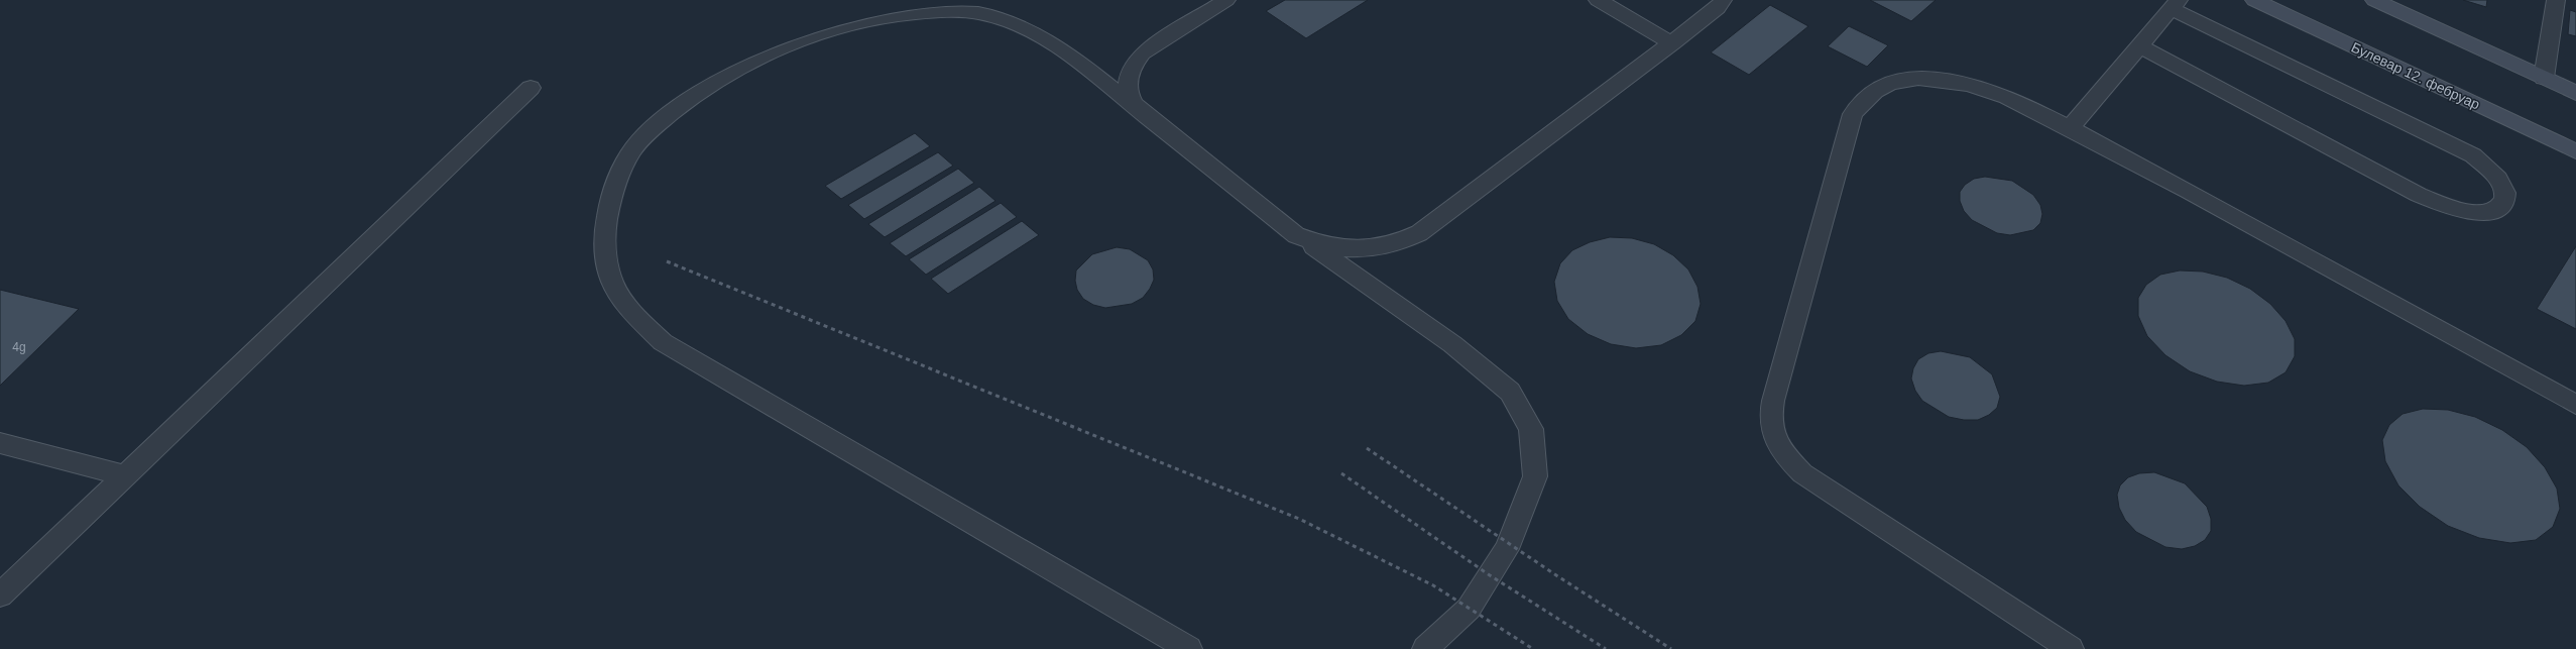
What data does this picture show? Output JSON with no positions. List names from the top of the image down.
{
  "streets": {
    "main road": ["Булевар 12. фебруар"]
  },
  "house_numbers": ["4g"]
}
